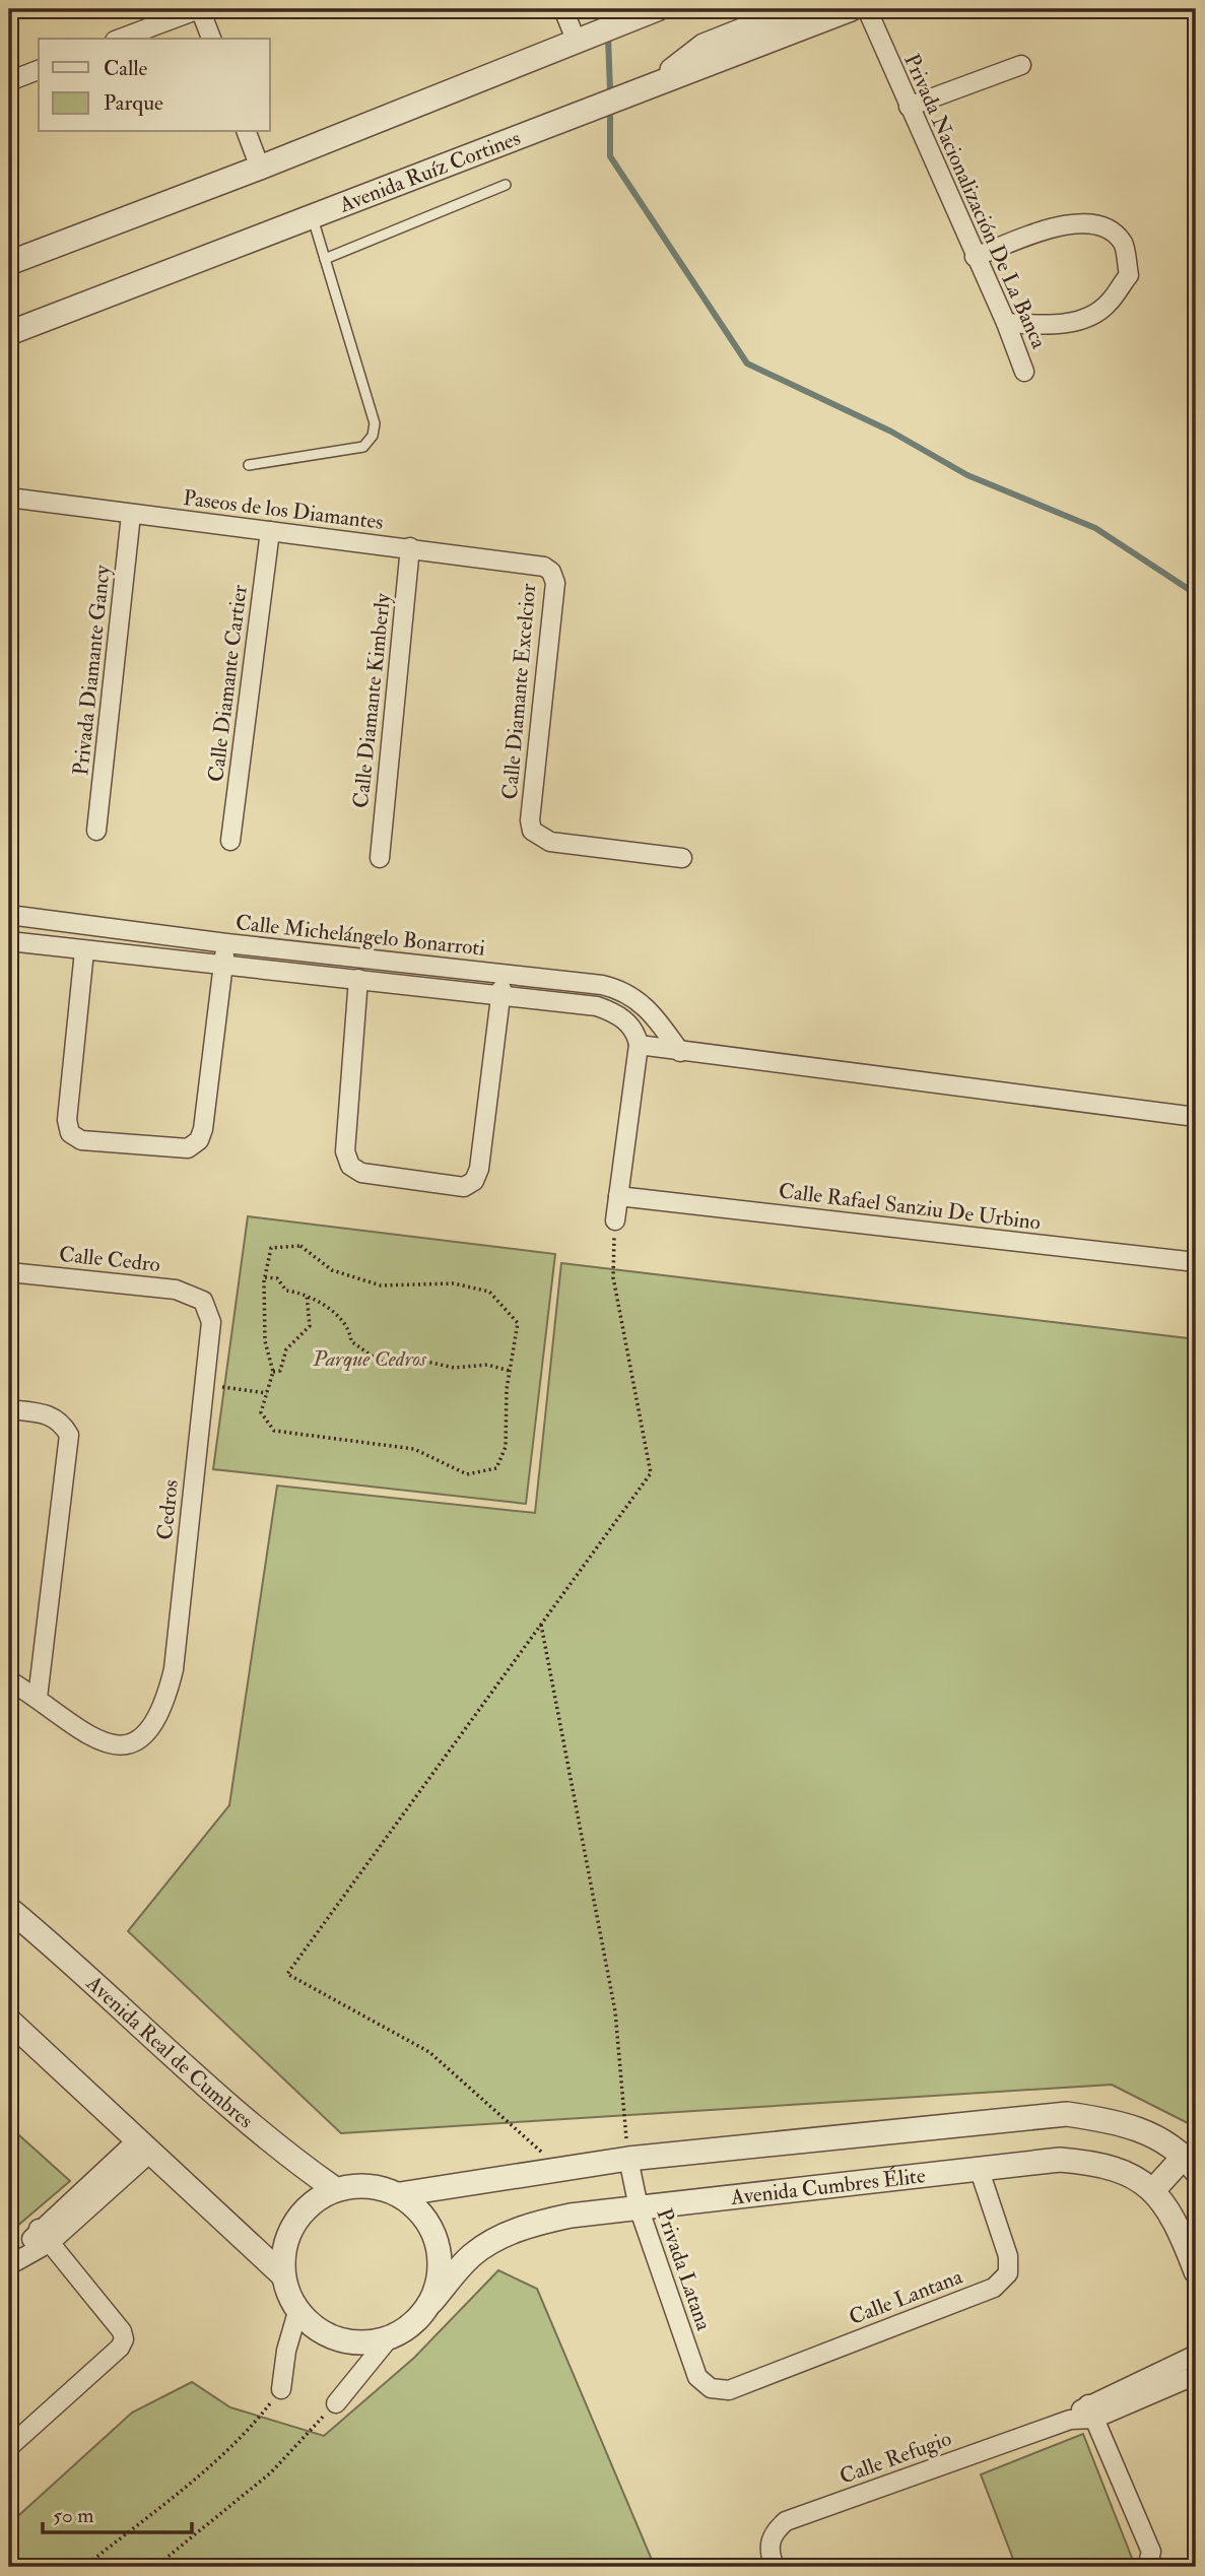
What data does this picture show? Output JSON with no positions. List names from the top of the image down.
{
  "streets": {
    "street": [
      "Avenida Ruíz Cortines",
      "Privada Nacionalización De La Banca",
      "Paseos de los Diamantes",
      "Privada Diamante Gancy",
      "Calle Diamante Cartier",
      "Calle Diamante Excelcior",
      "Calle Diamante Kimberly",
      "Calle Michelángelo Bonarroti",
      "Calle Rafael Sanziu De Urbino",
      "Calle Cedro",
      "Cedros",
      "Avenida Real de Cumbres",
      "Avenida Cumbres Élite",
      "Privada Latana",
      "Calle Lantana",
      "Calle Refugio"
    ]
  },
  "crossings": [
    ["Paseos de los Diamantes", "Privada Diamante Gancy"],
    ["Paseos de los Diamantes", "Calle Diamante Cartier"],
    ["Paseos de los Diamantes", "Calle Diamante Excelcior"],
    ["Paseos de los Diamantes", "Calle Diamante Kimberly"],
    ["Calle Cedro", "Cedros"],
    ["Avenida Real de Cumbres", "Avenida Cumbres Élite"],
    ["Avenida Cumbres Élite", "Privada Latana"],
    ["Avenida Cumbres Élite", "Calle Lantana"],
    ["Privada Latana", "Calle Lantana"]
  ],
  "parks": ["Parque Cedros"],
  "legend": ["Calle", "Parque"],
  "scale_bar": "50 m"
}
